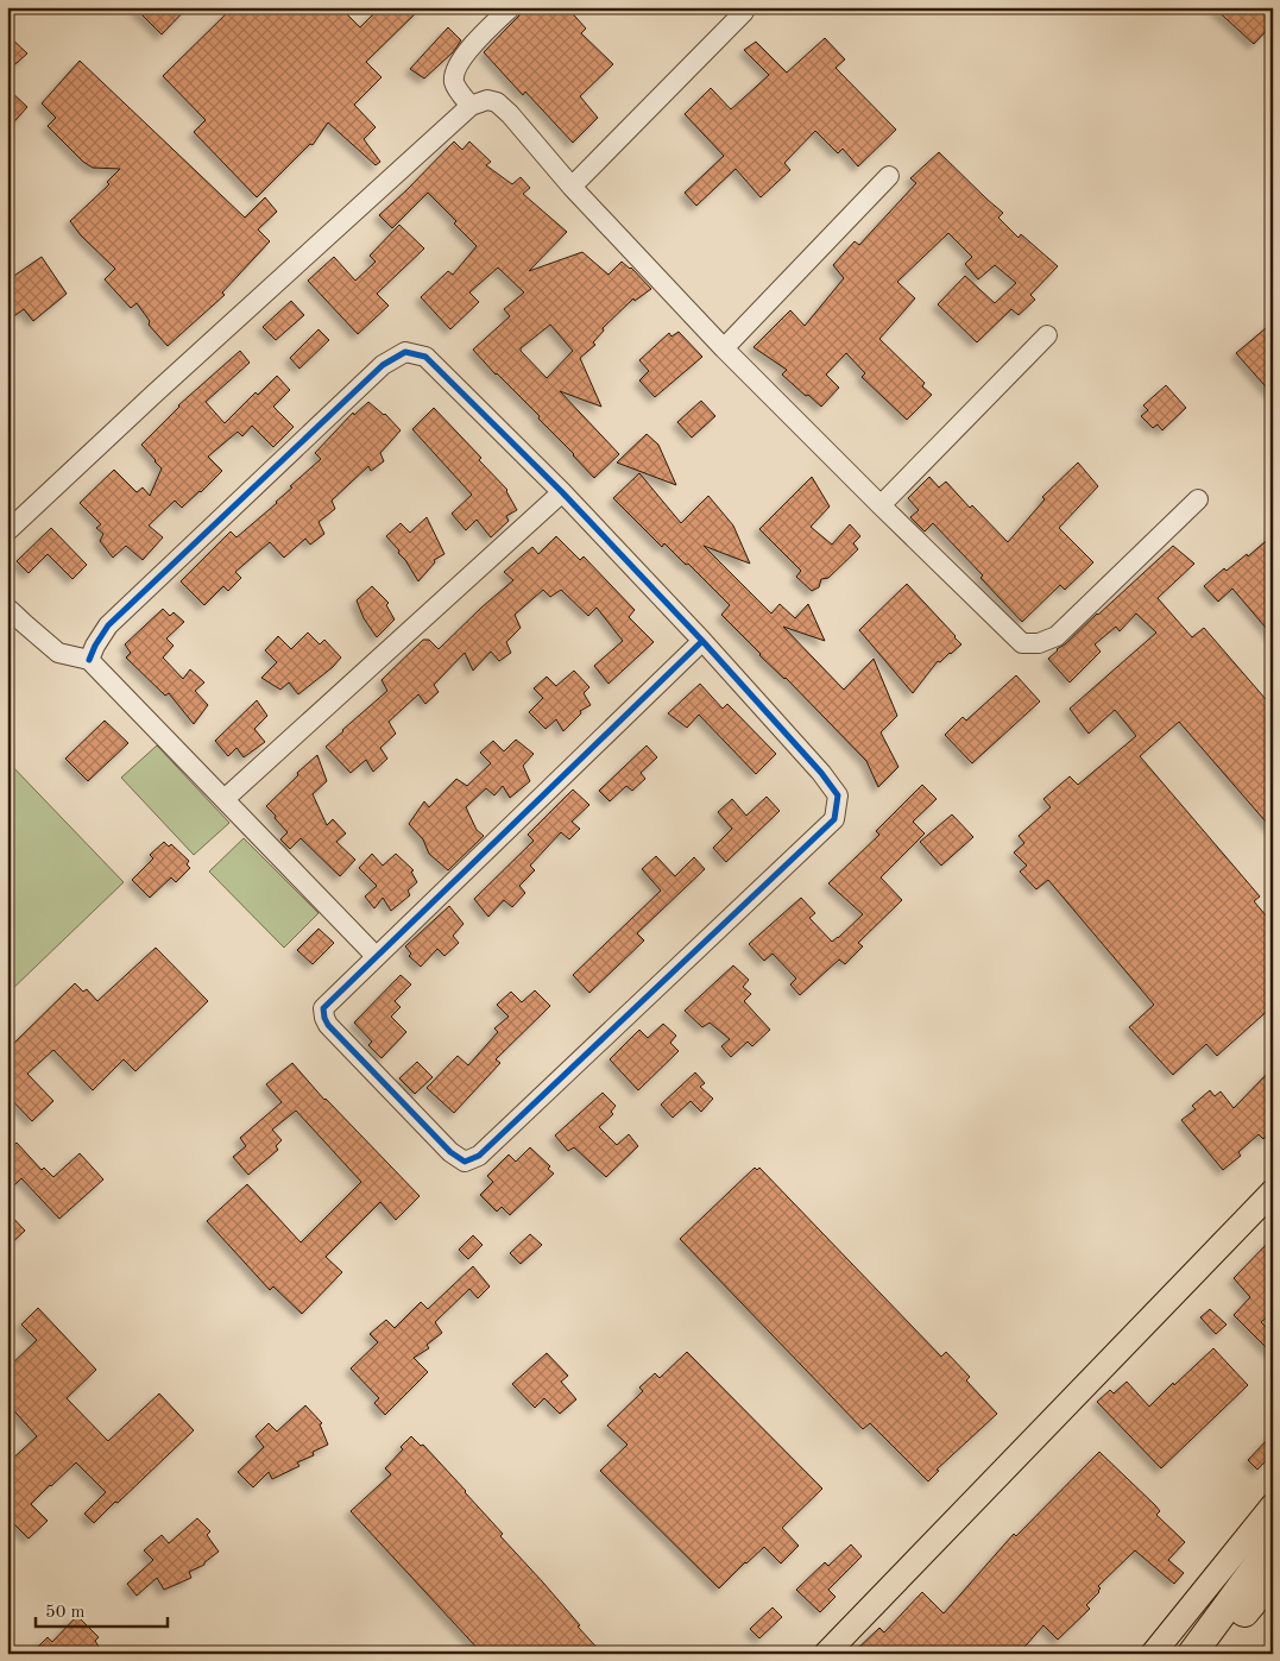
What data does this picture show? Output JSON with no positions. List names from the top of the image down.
{
  "scale_bar": "50 m"
}
